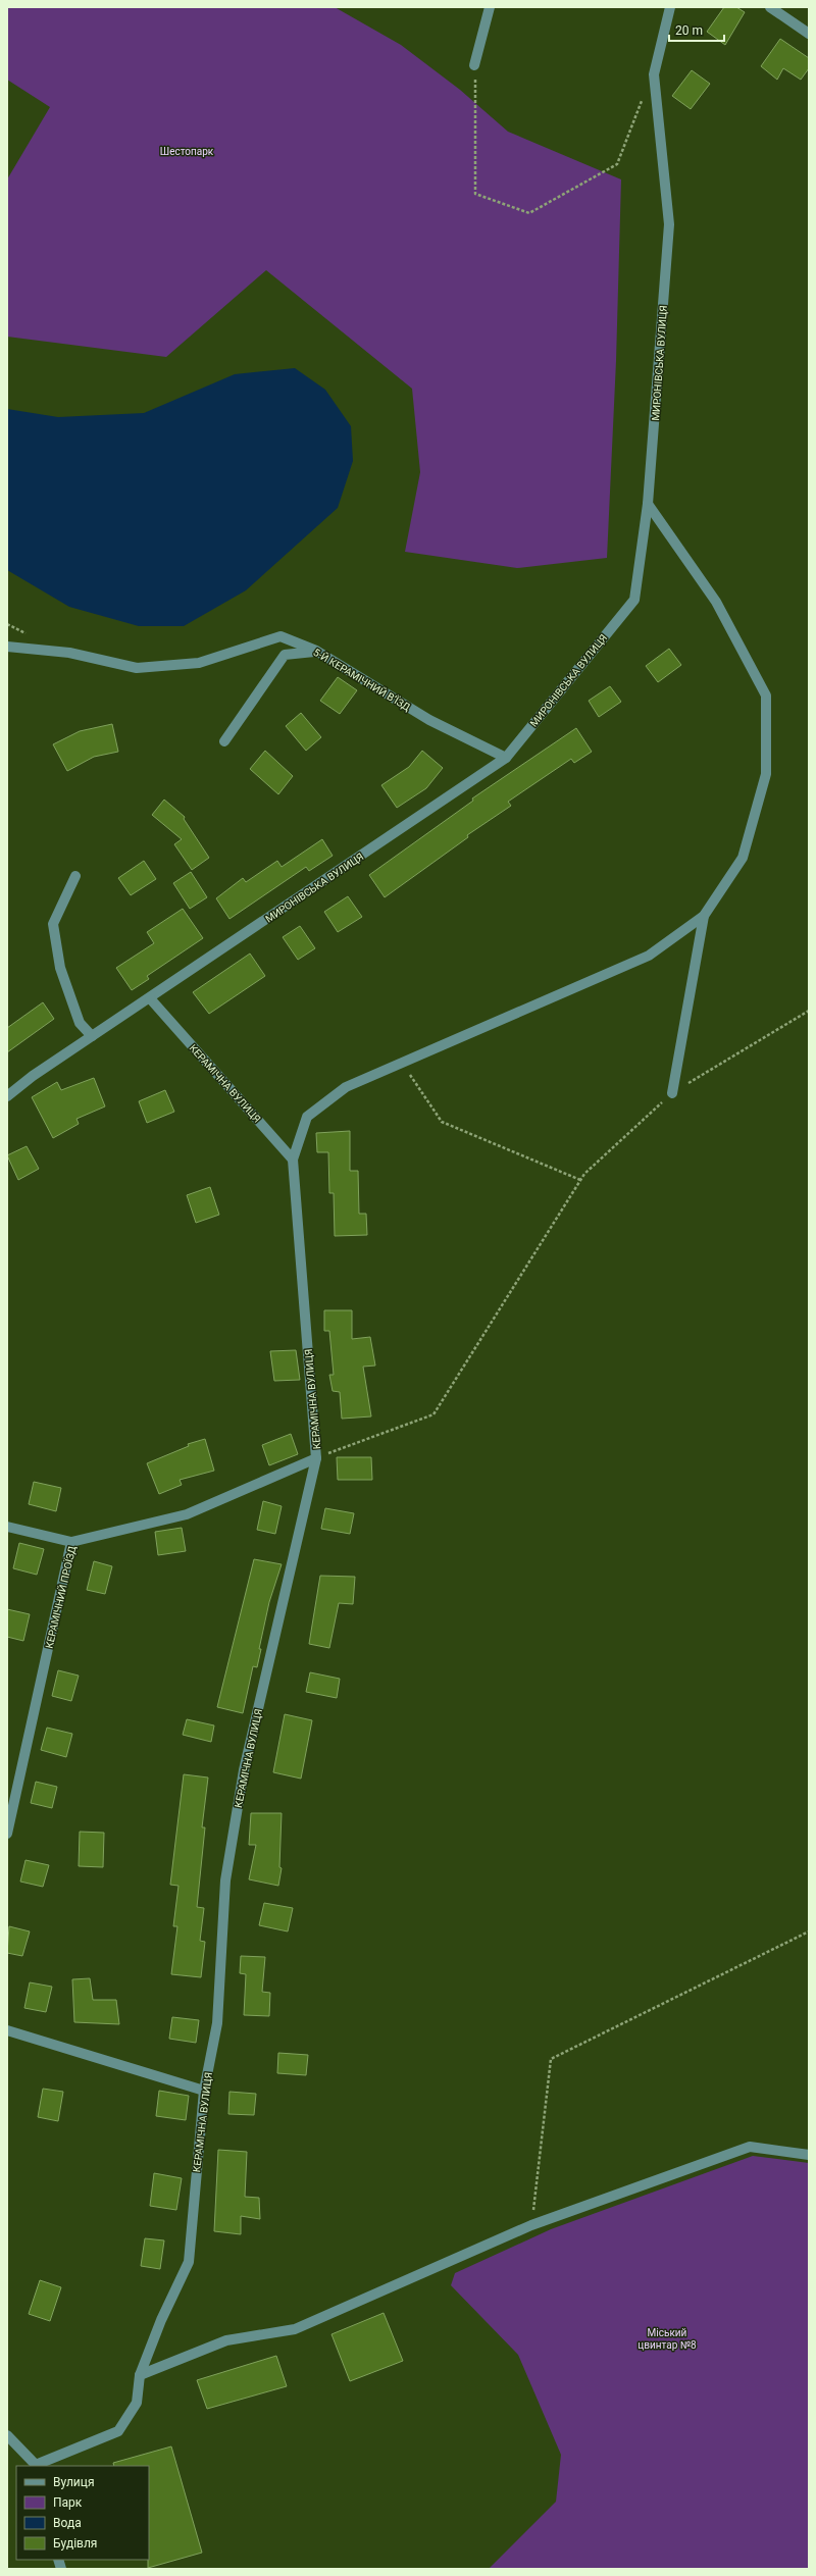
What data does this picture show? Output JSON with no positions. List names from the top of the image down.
{
  "streets": {
    "street": [
      "МИРОНІВСЬКА ВУЛИЦЯ",
      "5-Й КЕРАМІЧНИЙ В’ЇЗД",
      "КЕРАМІЧНА ВУЛИЦЯ",
      "КЕРАМІЧНИЙ ПРОЇЗД"
    ]
  },
  "crossings": [
    ["МИРОНІВСЬКА ВУЛИЦЯ", "5-Й КЕРАМІЧНИЙ В’ЇЗД"],
    ["МИРОНІВСЬКА ВУЛИЦЯ", "КЕРАМІЧНА ВУЛИЦЯ"],
    ["КЕРАМІЧНА ВУЛИЦЯ", "КЕРАМІЧНИЙ ПРОЇЗД"]
  ],
  "parks": ["Шестопарк", "Міський цвинтар №8"],
  "legend": [
    "Вулиця",
    "Парк",
    "Вода",
    "Будівля"
  ],
  "scale_bar": "20 m"
}
